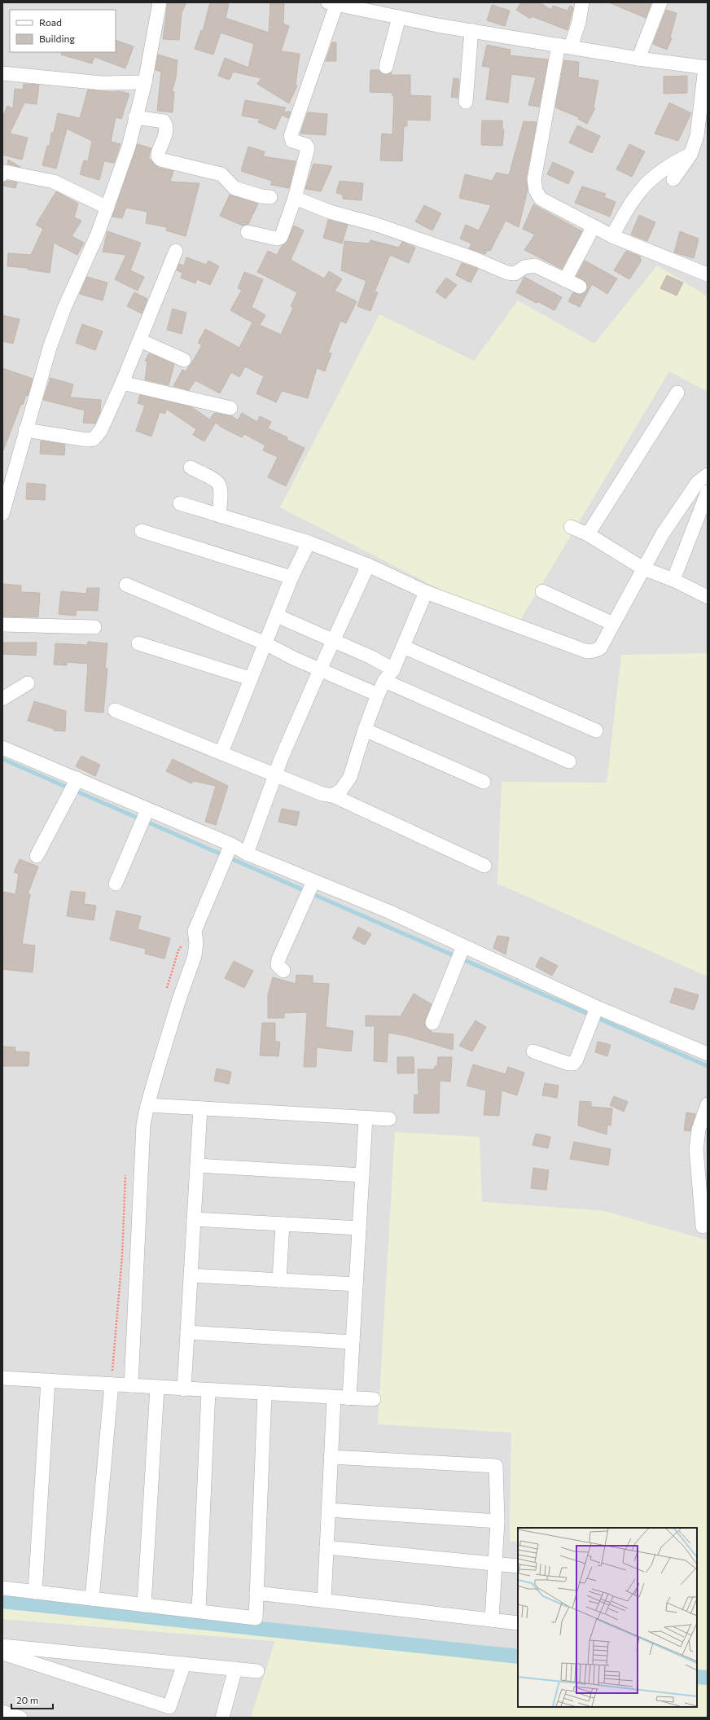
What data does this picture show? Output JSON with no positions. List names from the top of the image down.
{
  "legend": ["Road", "Building"],
  "scale_bar": "20 m"
}
